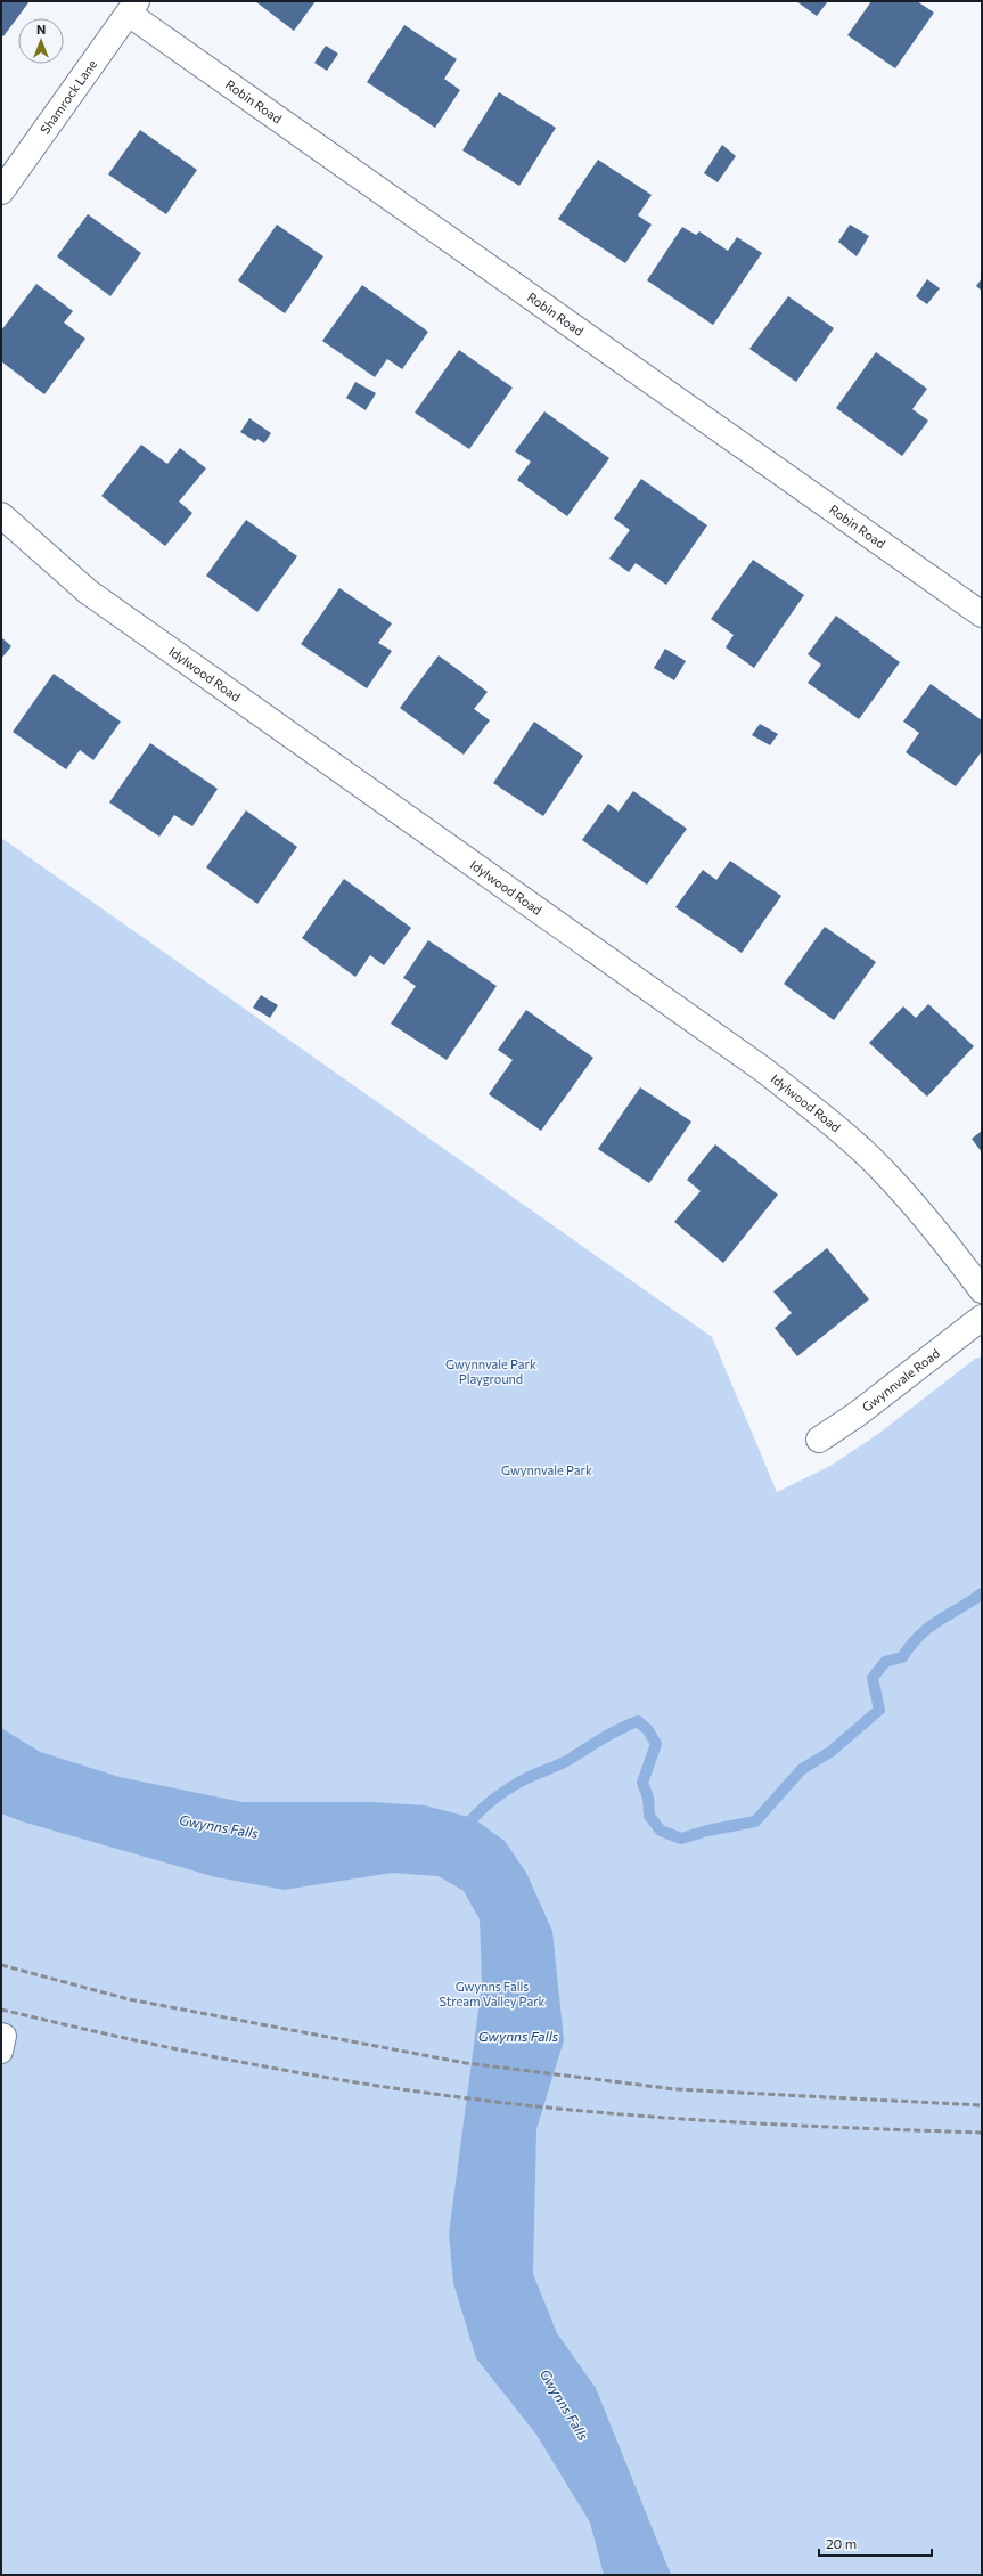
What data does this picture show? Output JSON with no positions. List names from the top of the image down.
{
  "streets": {
    "street": [
      "Shamrock Lane",
      "Robin Road",
      "Idylwood Road",
      "Gwynnvale Road"
    ]
  },
  "crossings": [
    ["Shamrock Lane", "Robin Road"]
  ],
  "water": ["Gwynns Falls"],
  "parks": ["Gwynnvale Park Playground", "Gwynnvale Park", "Gwynns Falls Stream Valley Park"],
  "scale_bar": "20 m",
  "north": "top"
}
